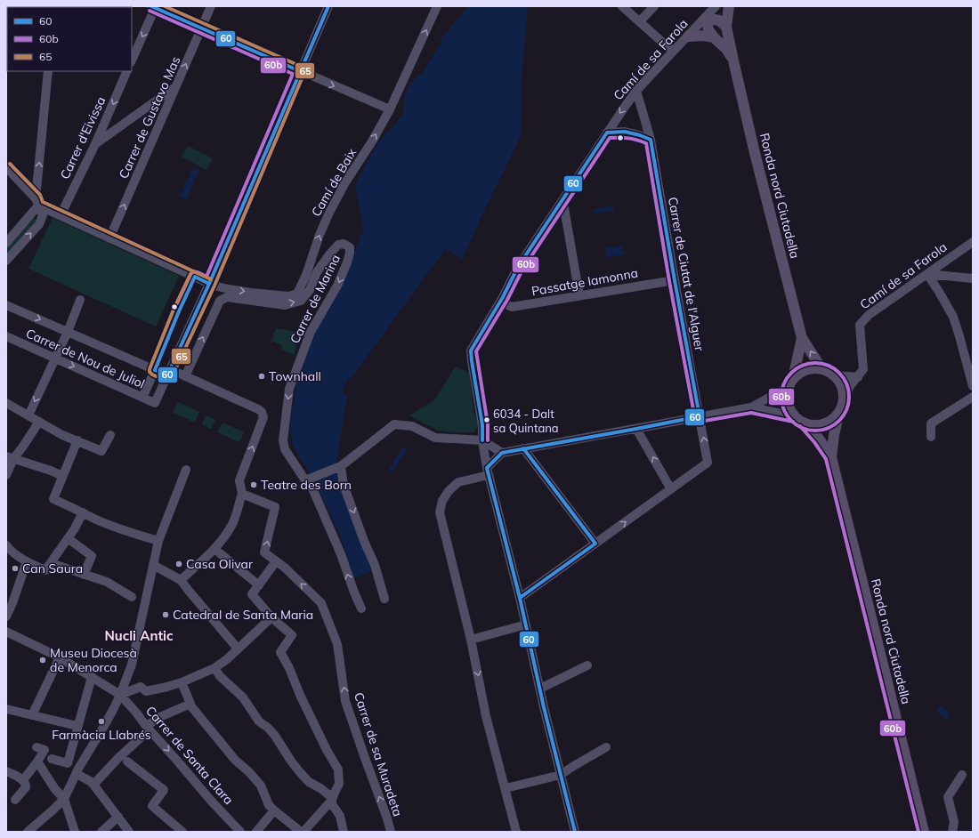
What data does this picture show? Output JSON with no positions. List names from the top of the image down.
{
  "streets": {
    "main road": ["Ronda nord Ciutadella"],
    "street": [
      "Camí de sa Farola",
      "Carrer de Gustavo Mas",
      "Carrer d'Eivissa",
      "Camí de Baix",
      "Carrer de Ciutat de l'Alguer",
      "Passatge Iamonna",
      "Carrer de Marina",
      "Carrer de Nou de Juliol",
      "Carrer de sa Muradeta",
      "Carrer de Santa Clara"
    ]
  },
  "crossings": [
    ["Camí de sa Farola", "Carrer de Ciutat de l'Alguer"],
    ["Camí de sa Farola", "Passatge Iamonna"],
    ["Carrer de Ciutat de l'Alguer", "Passatge Iamonna"]
  ],
  "one_way": ["Carrer de Gustavo Mas", "Camí de Baix"],
  "districts": ["Nucli Antic"],
  "places": [
    "Townhall",
    "6034 - Dalt sa Quintana",
    "Teatre des Born",
    "Casa Olivar",
    "Can Saura",
    "Catedral de Santa Maria",
    "Museu Diocesà de Menorca",
    "Farmàcia Llabrés"
  ],
  "lines": ["transit line 60", "transit line 65", "transit line 60b"],
  "legend": ["60", "60b", "65"]
}
